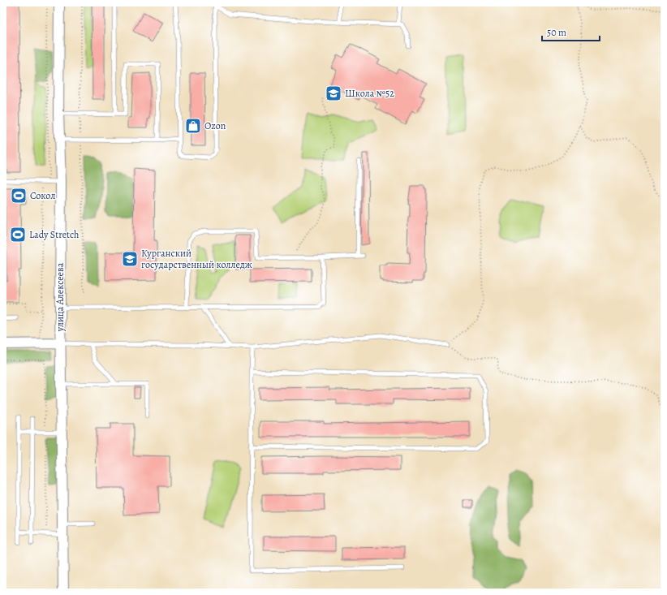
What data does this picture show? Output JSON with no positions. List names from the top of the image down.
{
  "streets": {
    "street": ["улица Алексеева"]
  },
  "places": {
    "school or university": ["Школа №52", "Курганский государственный колледж"],
    "shop": ["Ozon"],
    "sports": ["Сокол", "Lady Stretch"]
  },
  "scale_bar": "50 m"
}
